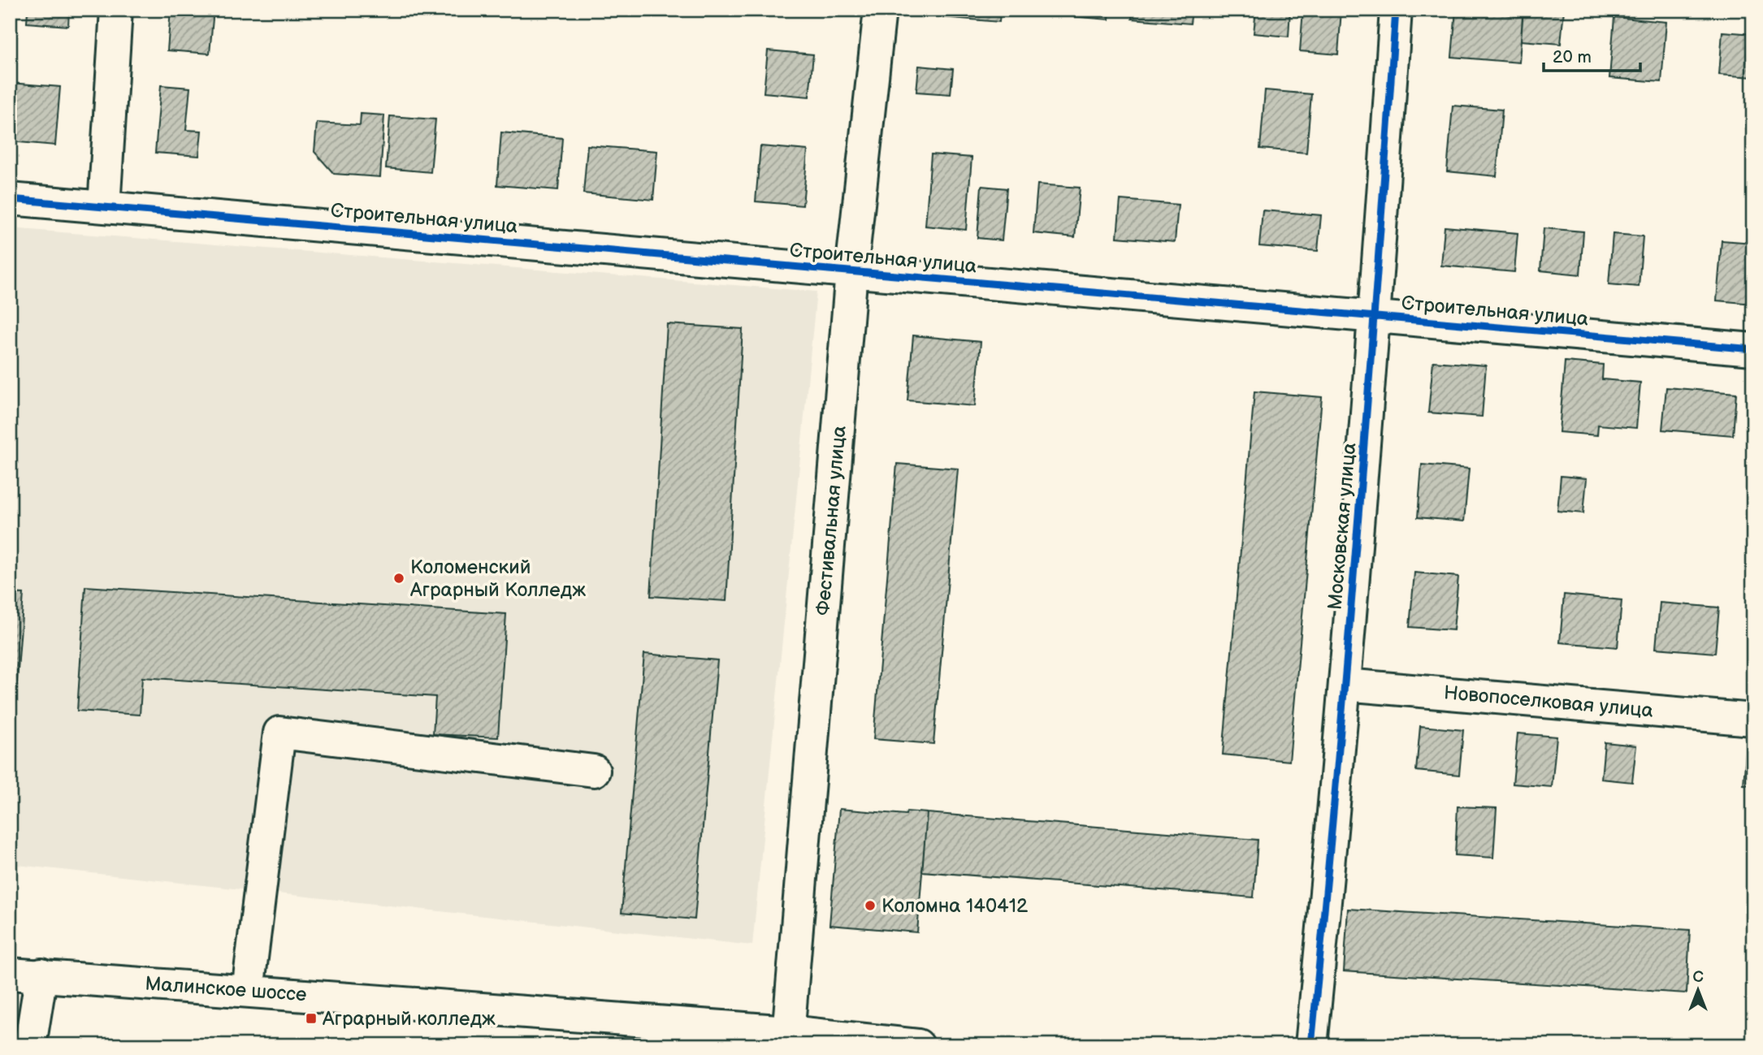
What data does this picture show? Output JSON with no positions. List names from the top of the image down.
{
  "streets": {
    "street": [
      "Строительная улица",
      "Фестивальная улица",
      "Московская улица",
      "Новопоселковая улица",
      "Малинское шоссе"
    ]
  },
  "crossings": [
    ["Строительная улица", "Фестивальная улица"],
    ["Строительная улица", "Московская улица"],
    ["Фестивальная улица", "Малинское шоссе"],
    ["Московская улица", "Новопоселковая улица"]
  ],
  "places": {
    "other": ["Коломенский Аграрный Колледж", "Коломна 140412"],
    "transit": ["Аграрный колледж"]
  },
  "scale_bar": "20 m",
  "north": "top"
}
